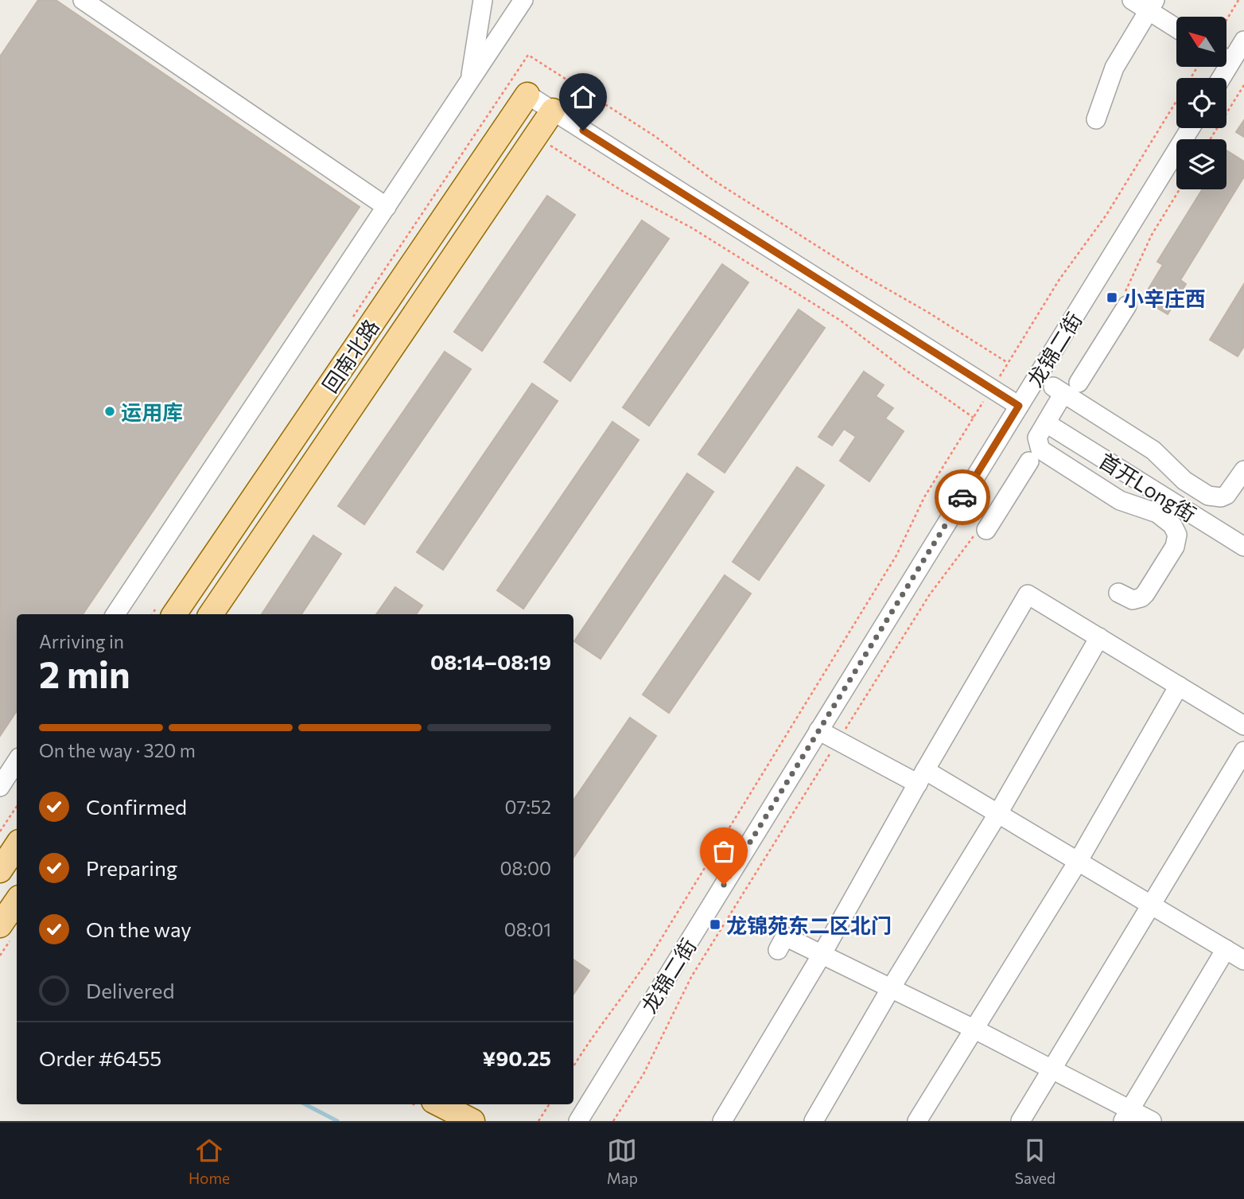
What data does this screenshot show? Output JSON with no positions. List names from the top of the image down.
{
  "streets": {
    "main road": ["回南北路"],
    "street": ["龙锦二街", "首开Long街"]
  },
  "places": {
    "transit": ["小辛庄西", "龙锦苑东二区北门"],
    "other": ["运用库"]
  },
  "north": "top left",
  "page": {
    "heading": ["2 min", "Arriving in", "08:14–08:19"],
    "panel": ["Order #6455", "¥90.25"],
    "bar": "On the way · 320 m",
    "list": [
      ["Confirmed", "07:52"],
      ["Preparing", "08:00"],
      ["On the way", "08:01"],
      "Delivered"
    ],
    "tabs": ["Home", "Map", "Saved"]
  }
}
